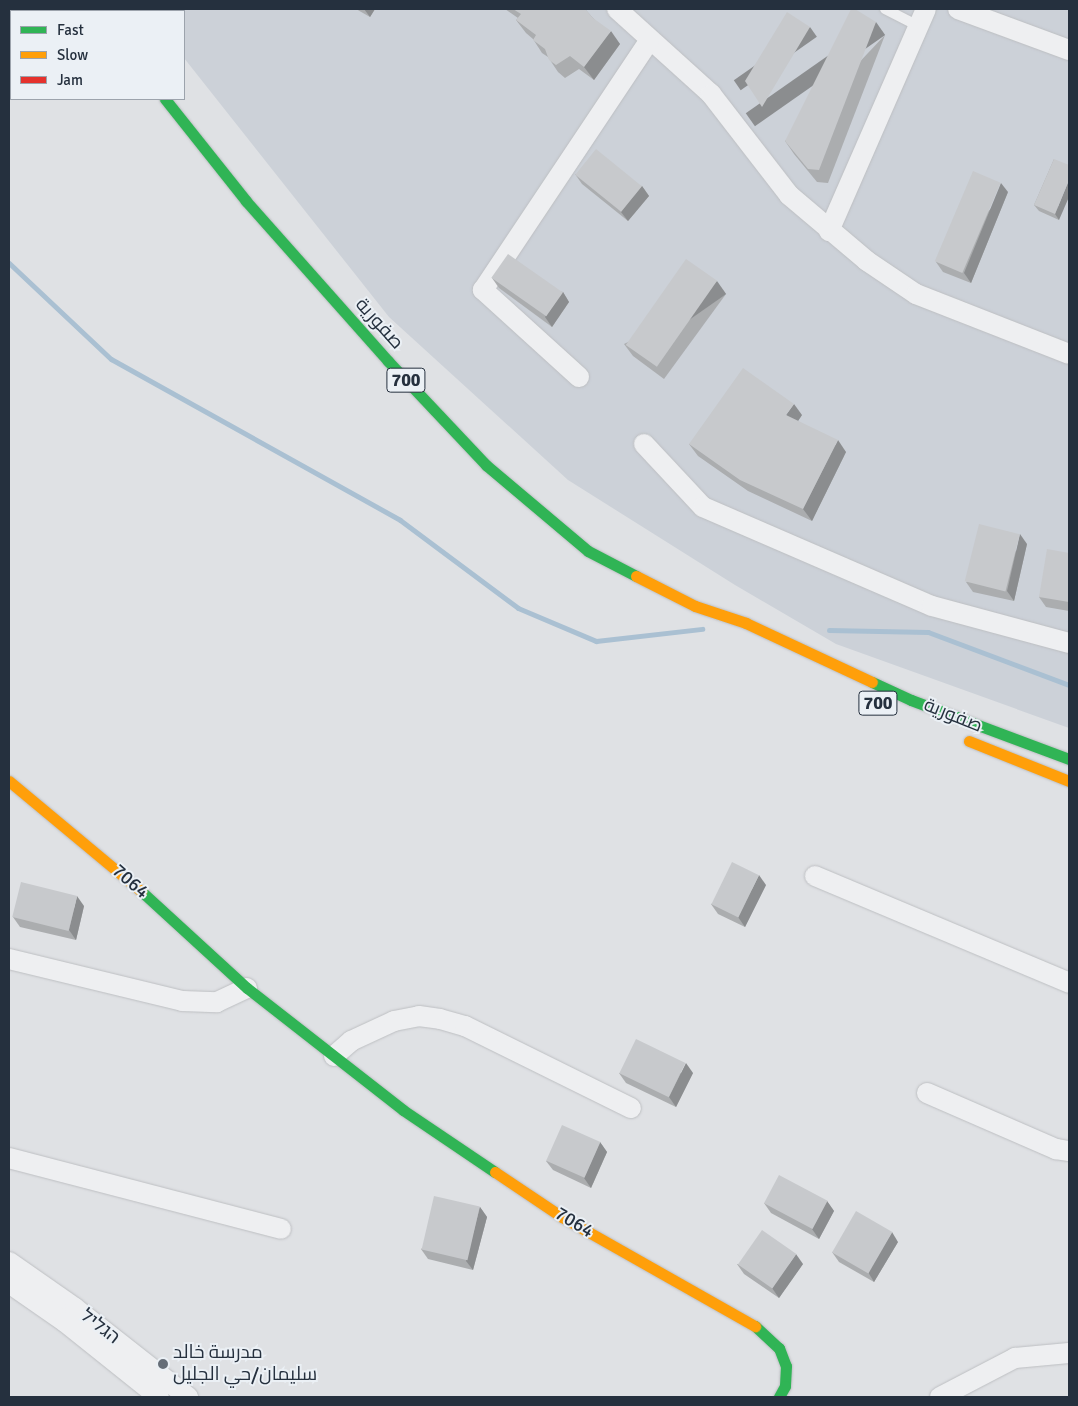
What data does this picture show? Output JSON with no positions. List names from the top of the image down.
{
  "streets": {
    "main road": ["صفورية", "700", "7064"],
    "street": ["הגליל"]
  },
  "places": ["مدرسة خالد سليمان/حي الجليل"],
  "legend": ["Fast", "Slow", "Jam"]
}
